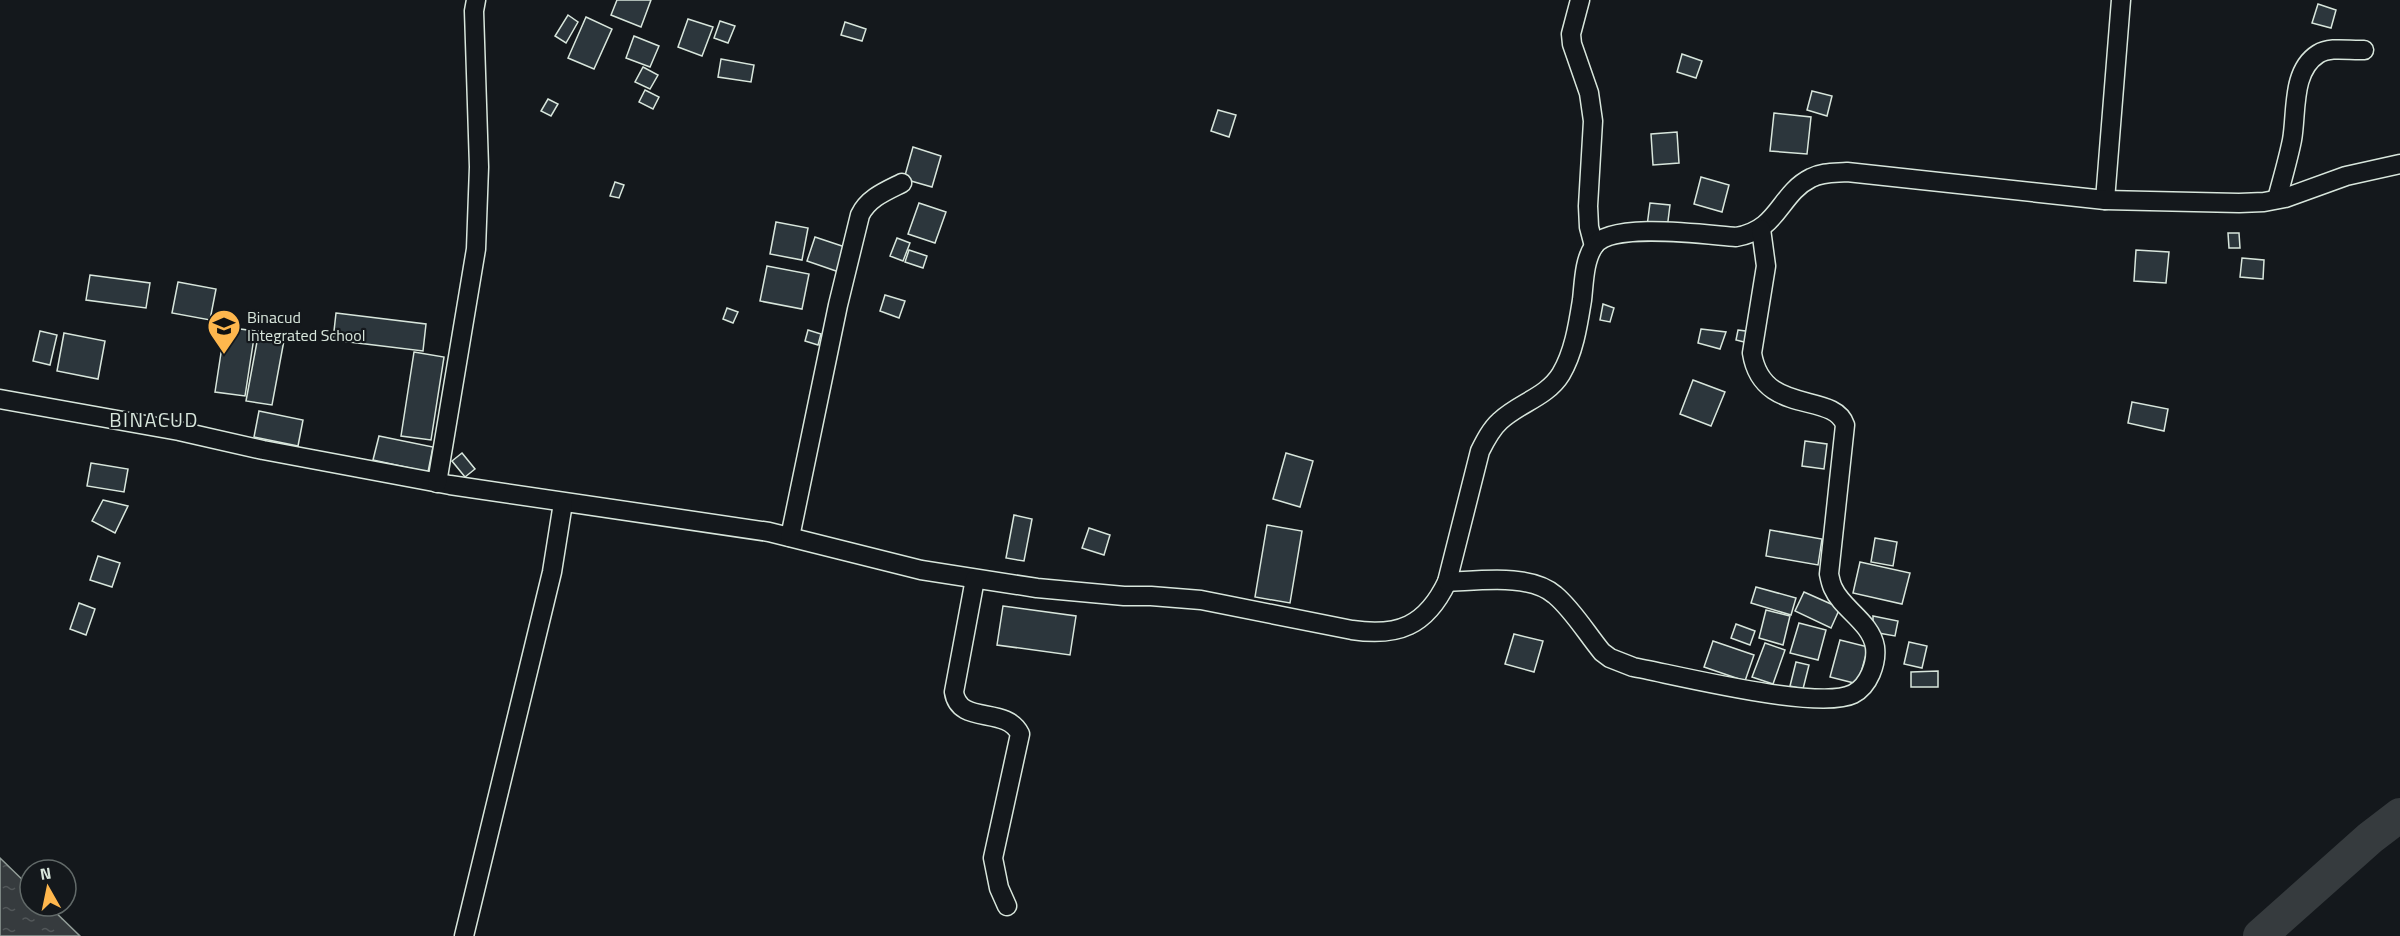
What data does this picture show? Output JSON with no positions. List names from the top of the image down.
{
  "districts": ["BINACUD"],
  "places": {
    "school or university": ["Binacud Integrated School"]
  },
  "north": "top"
}
